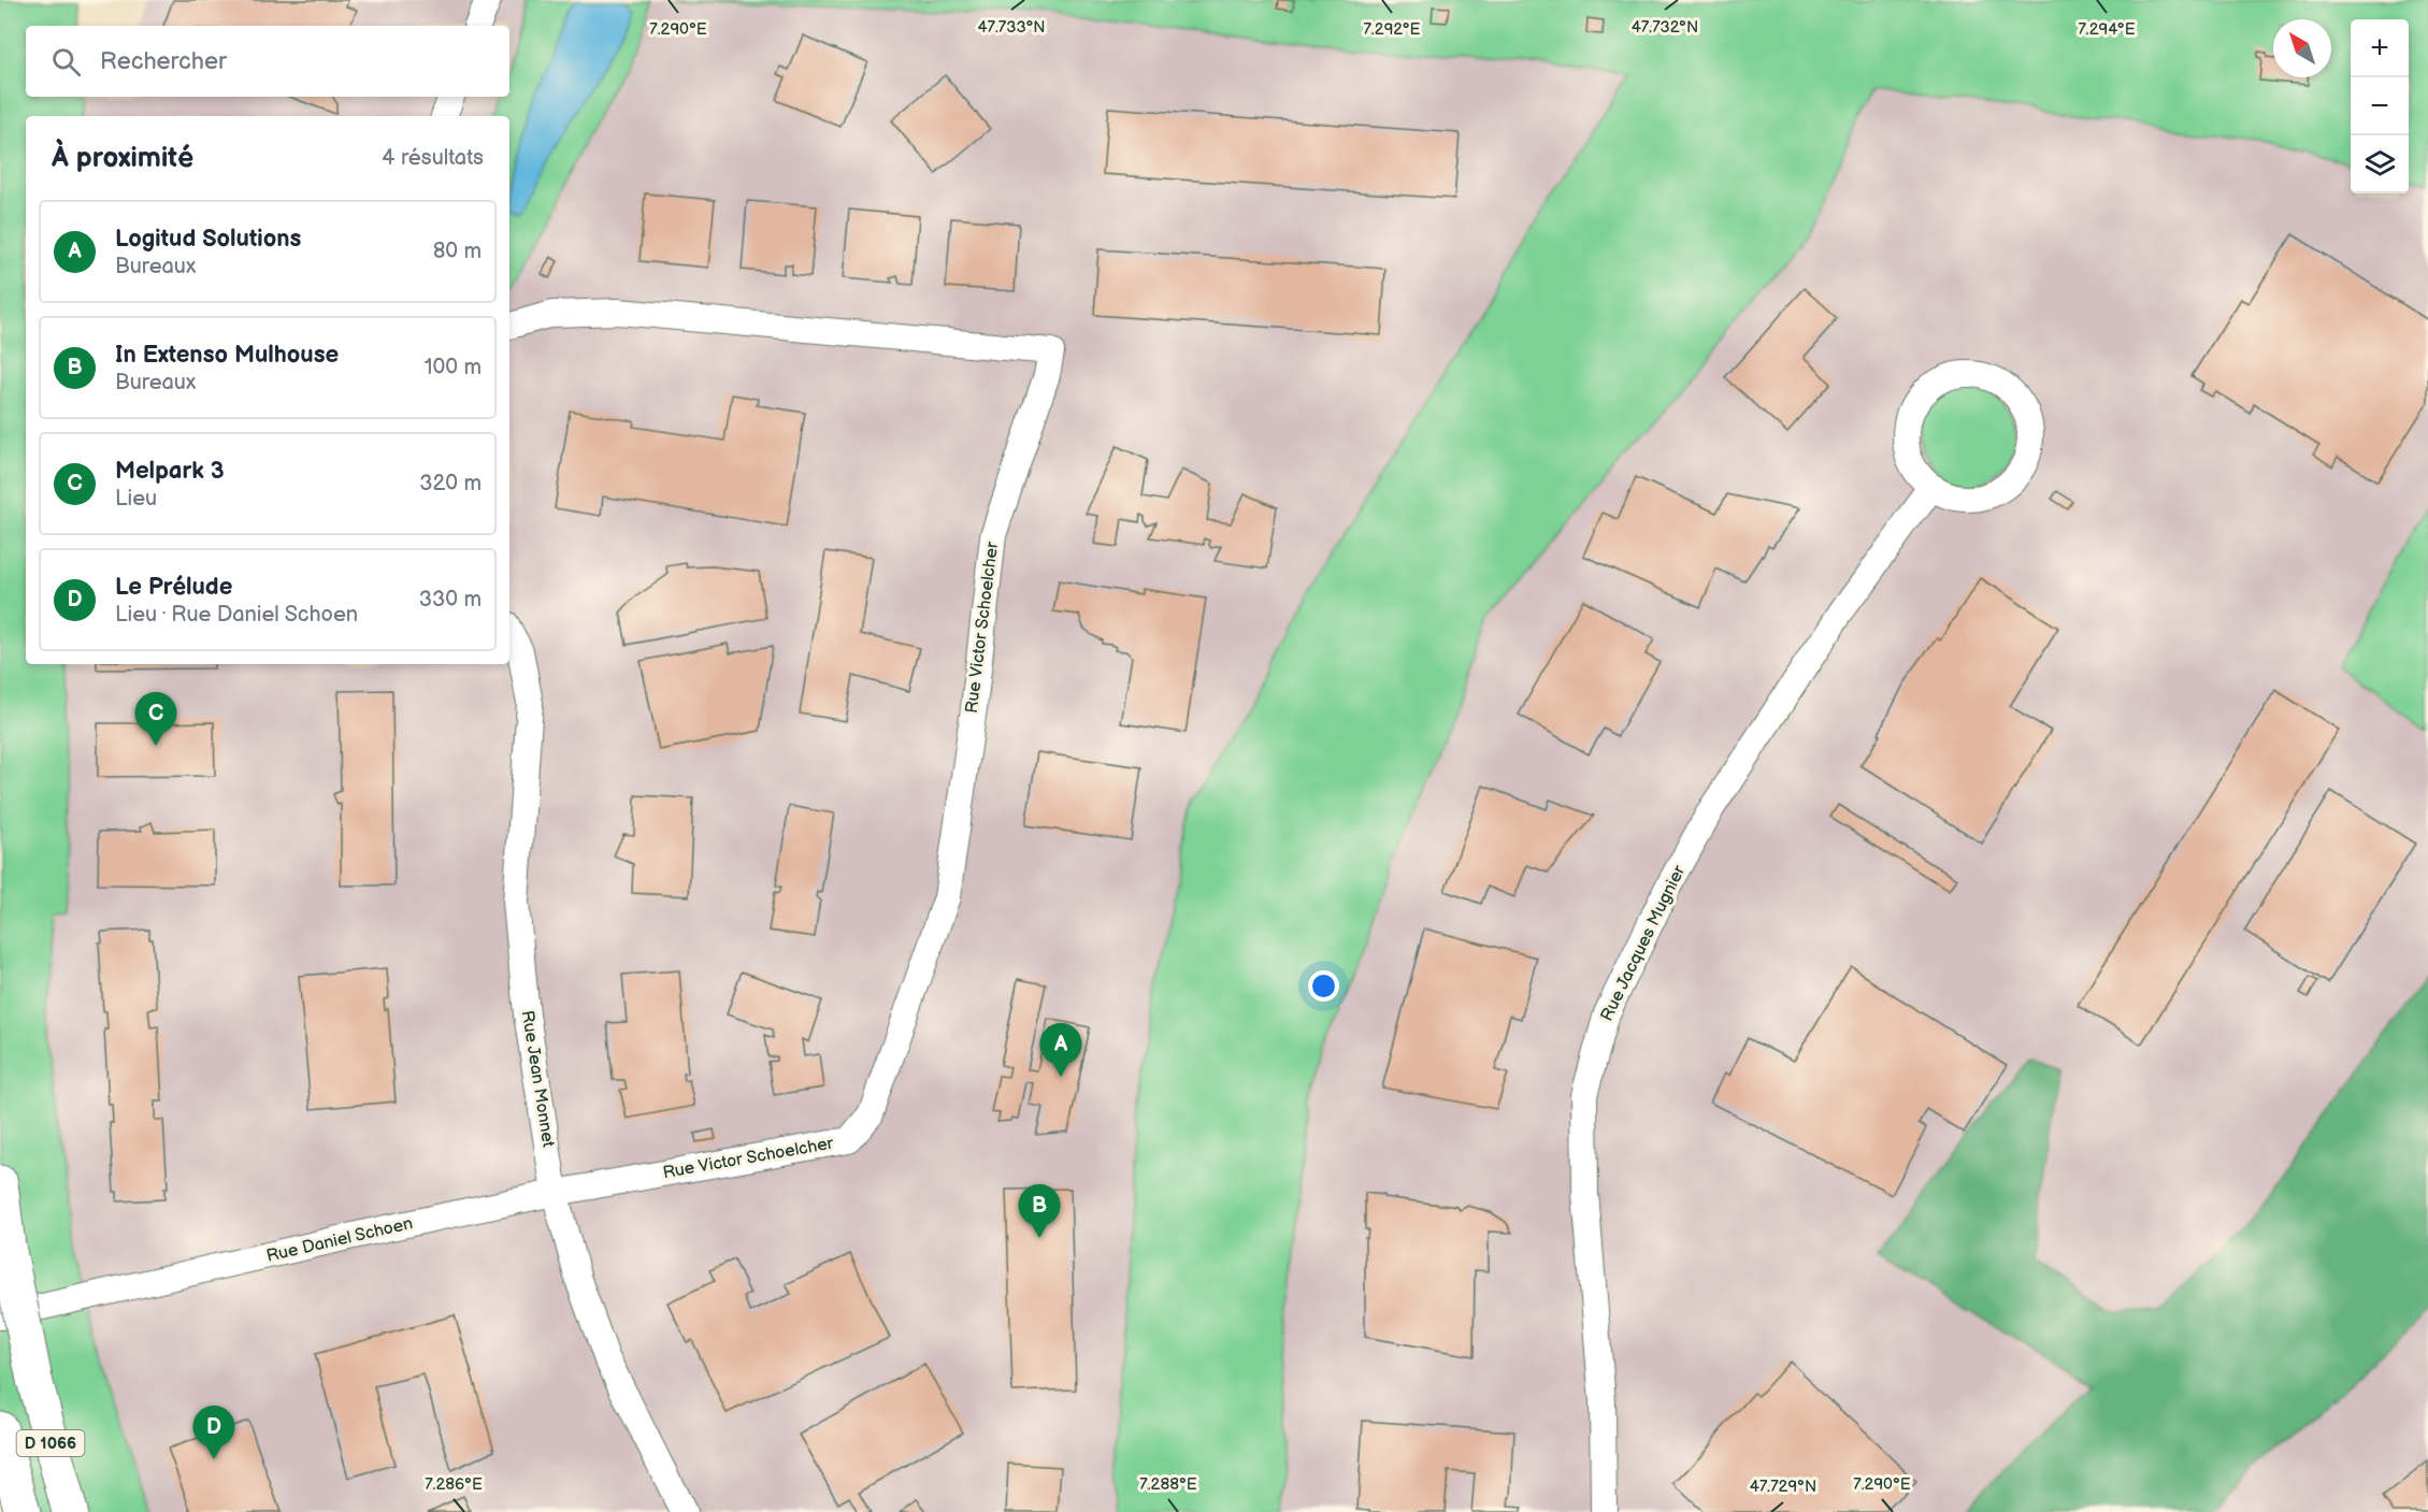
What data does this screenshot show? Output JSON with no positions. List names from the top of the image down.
{
  "streets": {
    "highway": ["D 1066"],
    "street": [
      "Rue Victor Schoelcher",
      "Rue Jacques Mugnier",
      "Rue Jean Monnet",
      "Rue Daniel Schoen"
    ]
  },
  "crossings": [
    ["Rue Victor Schoelcher", "Rue Jean Monnet"],
    ["Rue Victor Schoelcher", "Rue Daniel Schoen"],
    ["Rue Jean Monnet", "Rue Daniel Schoen"]
  ],
  "north": "top left",
  "page": {
    "map_buttons": ["+", "−"],
    "search": "Rechercher",
    "heading": ["À proximité", "4 résultats"],
    "list": [
      {
        "mark": "A",
        "name": "Logitud Solutions",
        "note": "Bureaux",
        "value": "80 m"
      },
      {
        "mark": "B",
        "name": "In Extenso Mulhouse",
        "note": "Bureaux",
        "value": "100 m"
      },
      {
        "mark": "C",
        "name": "Melpark 3",
        "note": "Lieu",
        "value": "320 m"
      },
      {
        "mark": "D",
        "name": "Le Prélude",
        "note": "Lieu · Rue Daniel Schoen",
        "value": "330 m"
      }
    ],
    "pins": [
      "C",
      "A",
      "B",
      "D"
    ]
  },
  "coordinates": [
    "47.733°N",
    "47.732°N",
    "7.294°E",
    "7.290°E",
    "7.292°E",
    "7.286°E",
    "7.288°E",
    "47.729°N"
  ]
}
